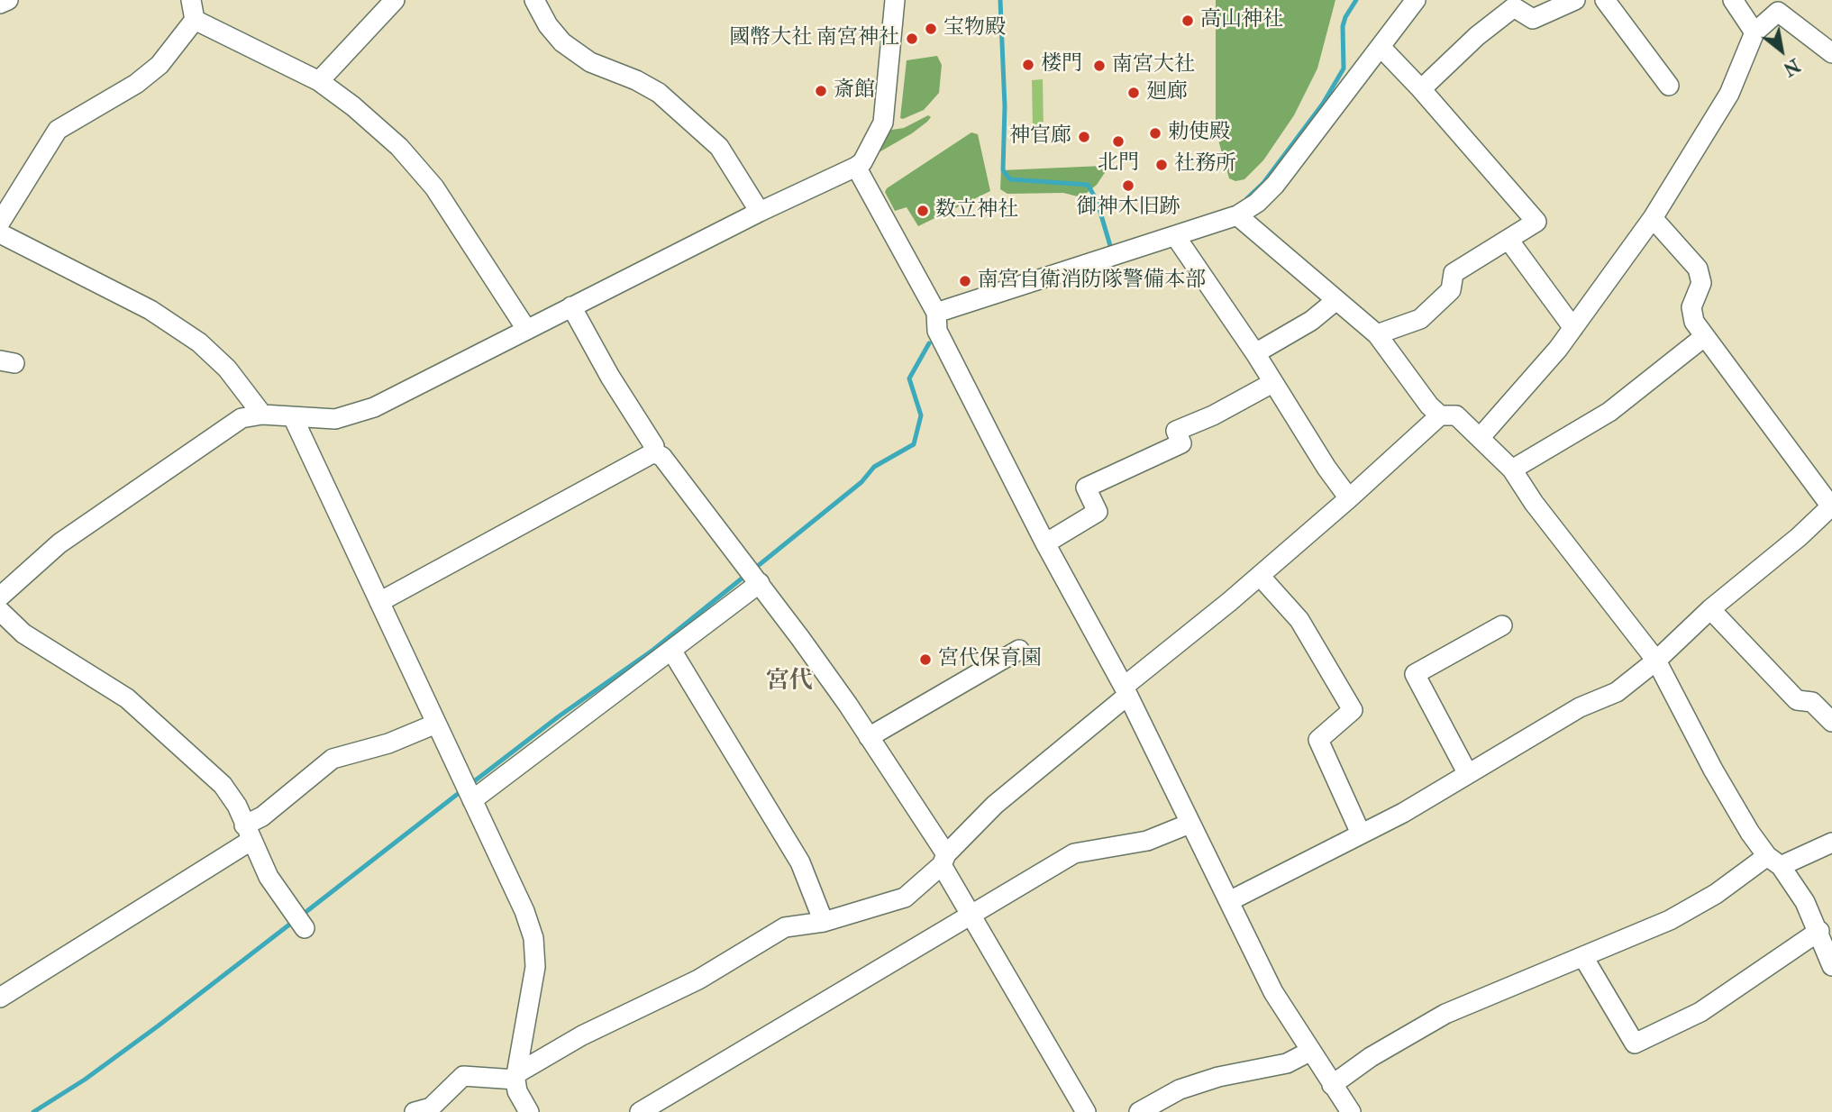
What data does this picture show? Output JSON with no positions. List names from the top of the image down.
{
  "districts": ["宮代"],
  "places": [
    "高山神社",
    "宝物殿",
    "國幣大社 南宮神社",
    "楼門",
    "南宮大社",
    "斎館",
    "廻廊",
    "勅使殿",
    "神官廊",
    "北門",
    "社務所",
    "御神木旧跡",
    "数立神社",
    "南宮自衛消防隊警備本部",
    "宮代保育園"
  ],
  "north": "bottom right"
}
